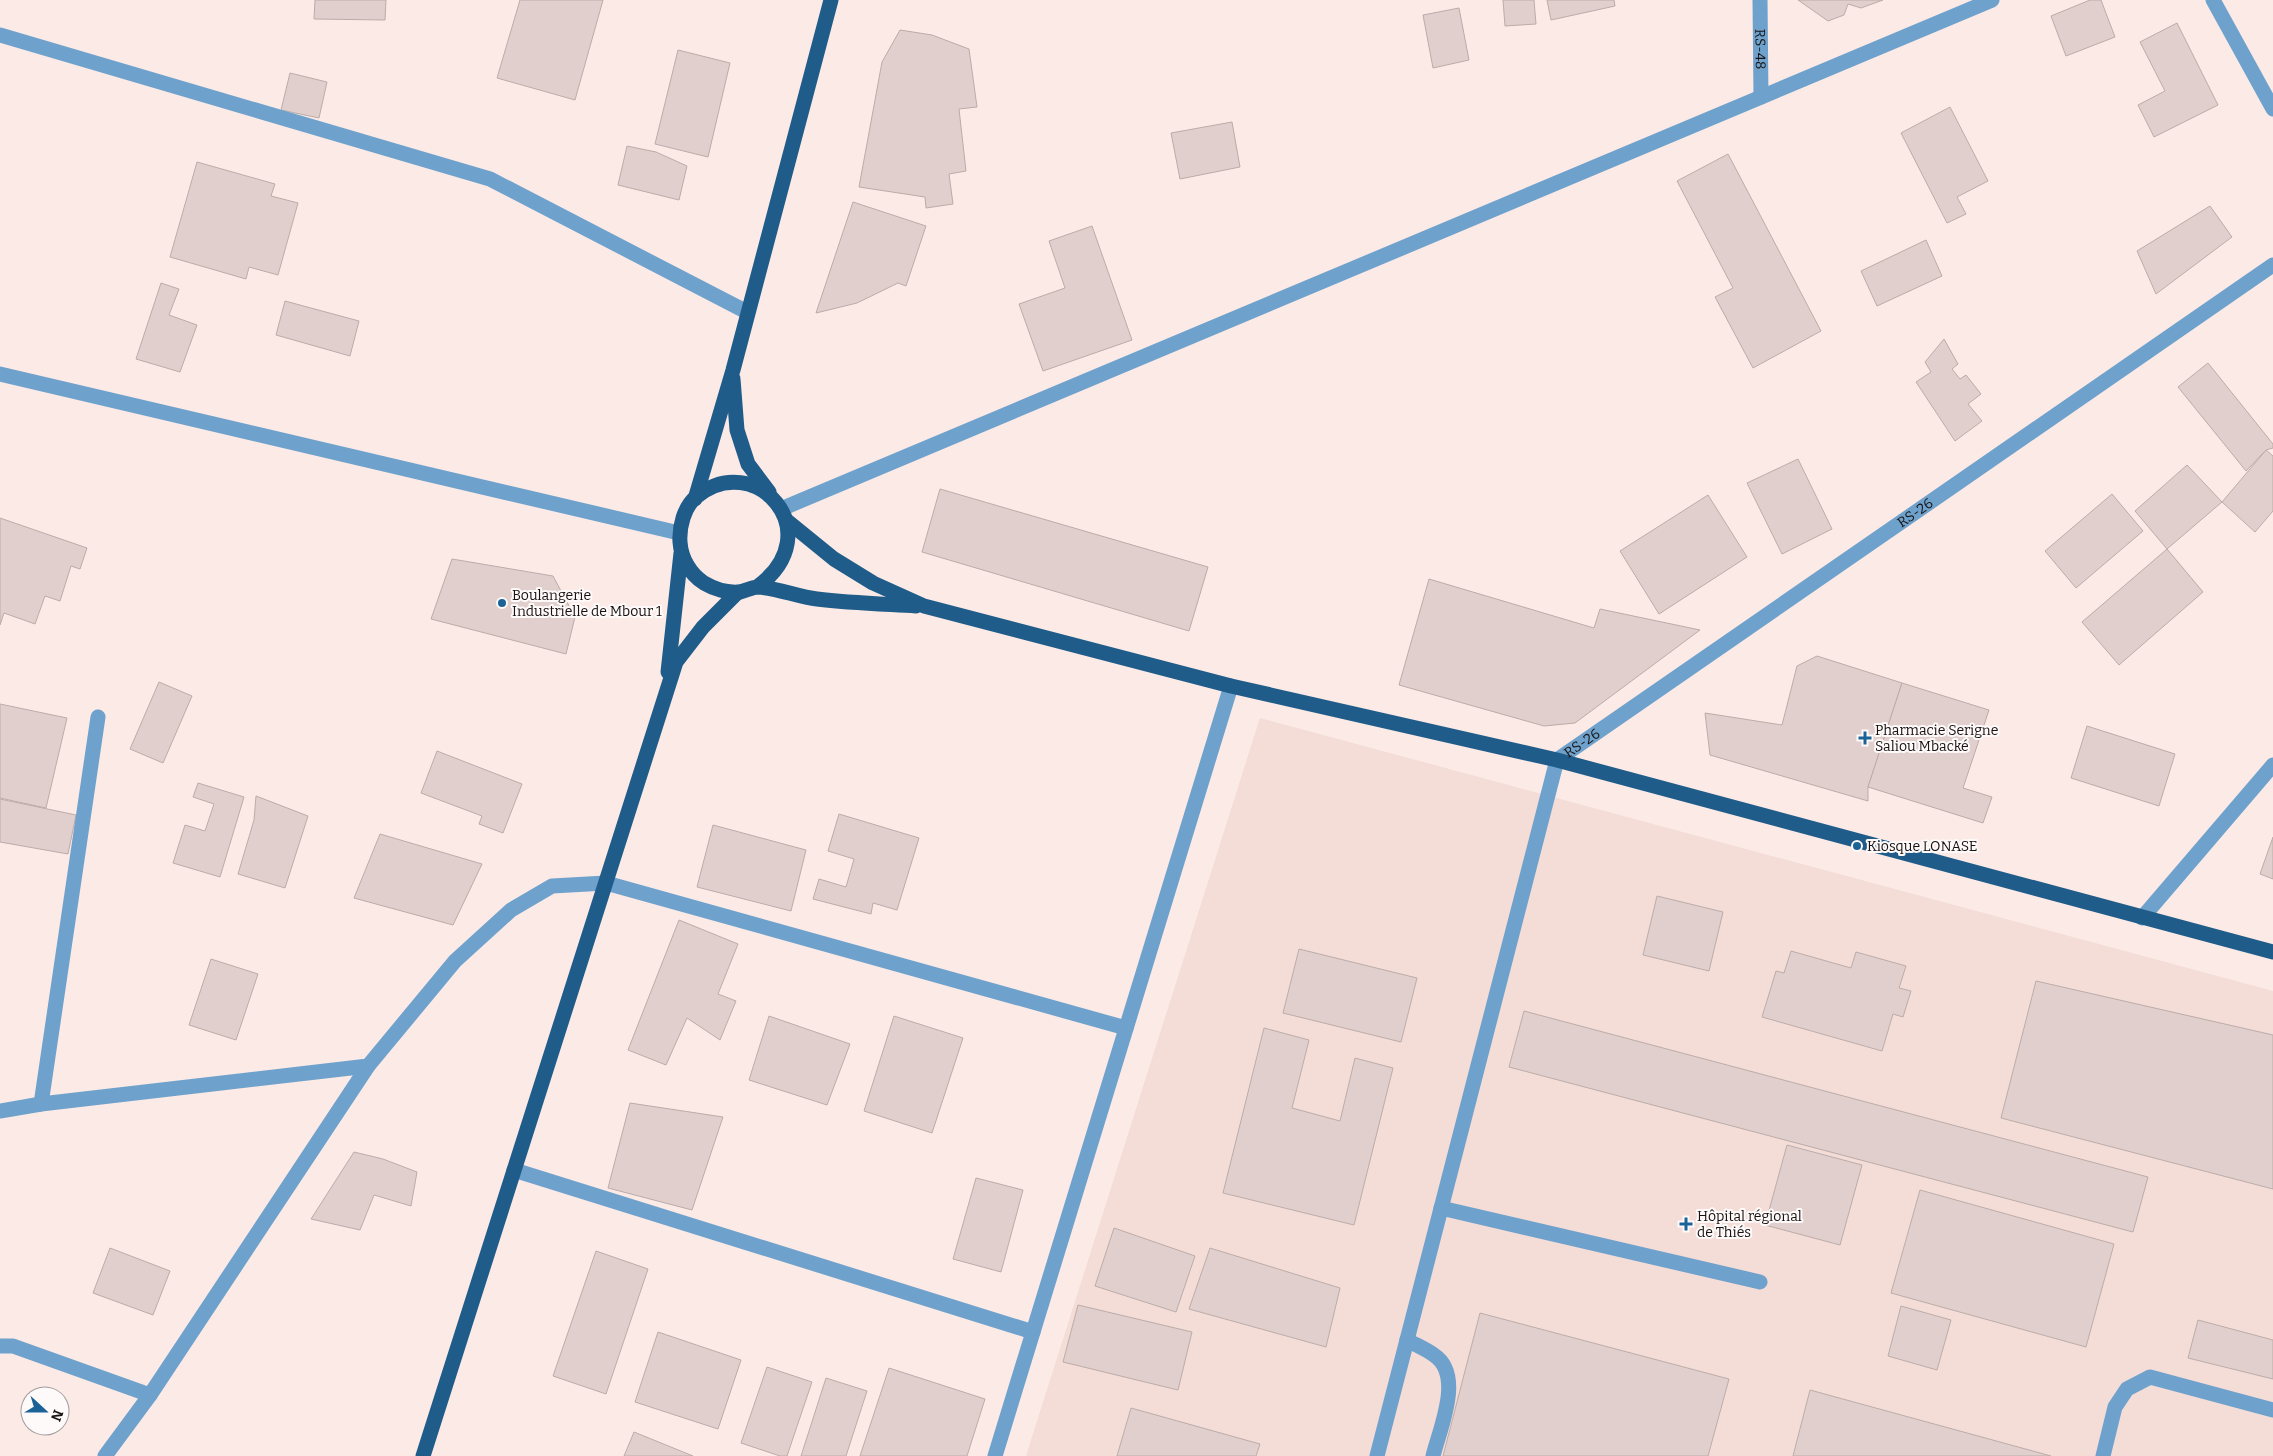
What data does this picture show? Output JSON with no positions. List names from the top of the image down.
{
  "streets": {
    "street": ["RS-48", "RS-26"]
  },
  "places": {
    "other": ["Boulangerie Industrielle de Mbour 1", "Kiosque LONASE"],
    "health": ["Pharmacie Serigne Saliou Mbacké", "Hôpital régional de Thiés"]
  },
  "north": "right"
}
